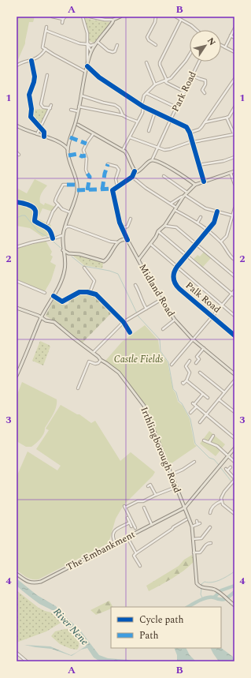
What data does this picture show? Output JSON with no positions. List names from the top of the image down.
{
  "streets": {
    "main road": [
      "Park Road",
      "Midland Road",
      "Irthlingborough Road",
      "The Embankment"
    ],
    "street": ["Palk Road"]
  },
  "crossings": [
    ["Irthlingborough Road", "The Embankment"]
  ],
  "water": ["River Nene"],
  "parks": ["Castle Fields"],
  "legend": ["Cycle path", "Path"],
  "north": "top right",
  "grid": {
    "columns": ["A", "B"],
    "rows": [
      "1",
      "2",
      "3",
      "4"
    ]
  }
}
